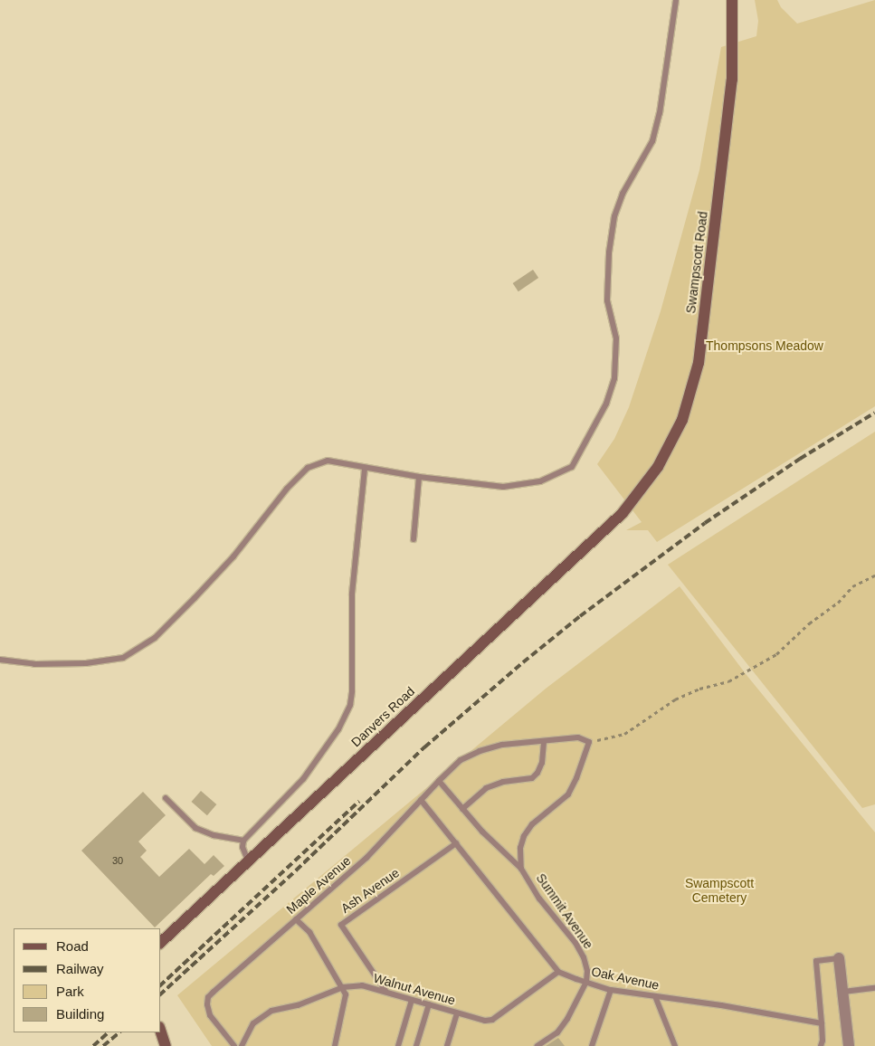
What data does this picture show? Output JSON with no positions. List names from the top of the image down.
{
  "streets": {
    "street": ["Swampscott Road", "Danvers Road"],
    "lane": [
      "Maple Avenue",
      "Ash Avenue",
      "Summit Avenue",
      "Oak Avenue",
      "Walnut Avenue"
    ]
  },
  "crossings": [
    ["Swampscott Road", "Danvers Road"],
    ["Maple Avenue", "Summit Avenue"],
    ["Ash Avenue", "Walnut Avenue"],
    ["Summit Avenue", "Oak Avenue"],
    ["Oak Avenue", "Walnut Avenue"]
  ],
  "parks": ["Thompsons Meadow", "Swampscott Cemetery"],
  "house_numbers": ["30"],
  "legend": [
    "Road",
    "Railway",
    "Park",
    "Building"
  ]
}
